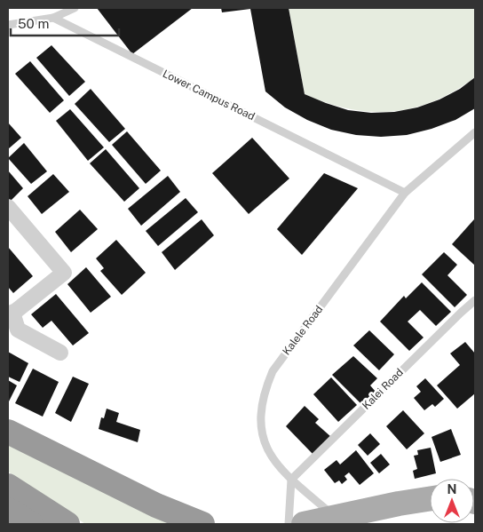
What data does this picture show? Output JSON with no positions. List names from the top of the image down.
{
  "streets": {
    "lane": ["Lower Campus Road", "Kalele Road", "Kalei Road"]
  },
  "crossings": [
    ["Lower Campus Road", "Kalele Road"],
    ["Kalele Road", "Kalei Road"]
  ],
  "scale_bar": "50 m",
  "north": "top"
}
